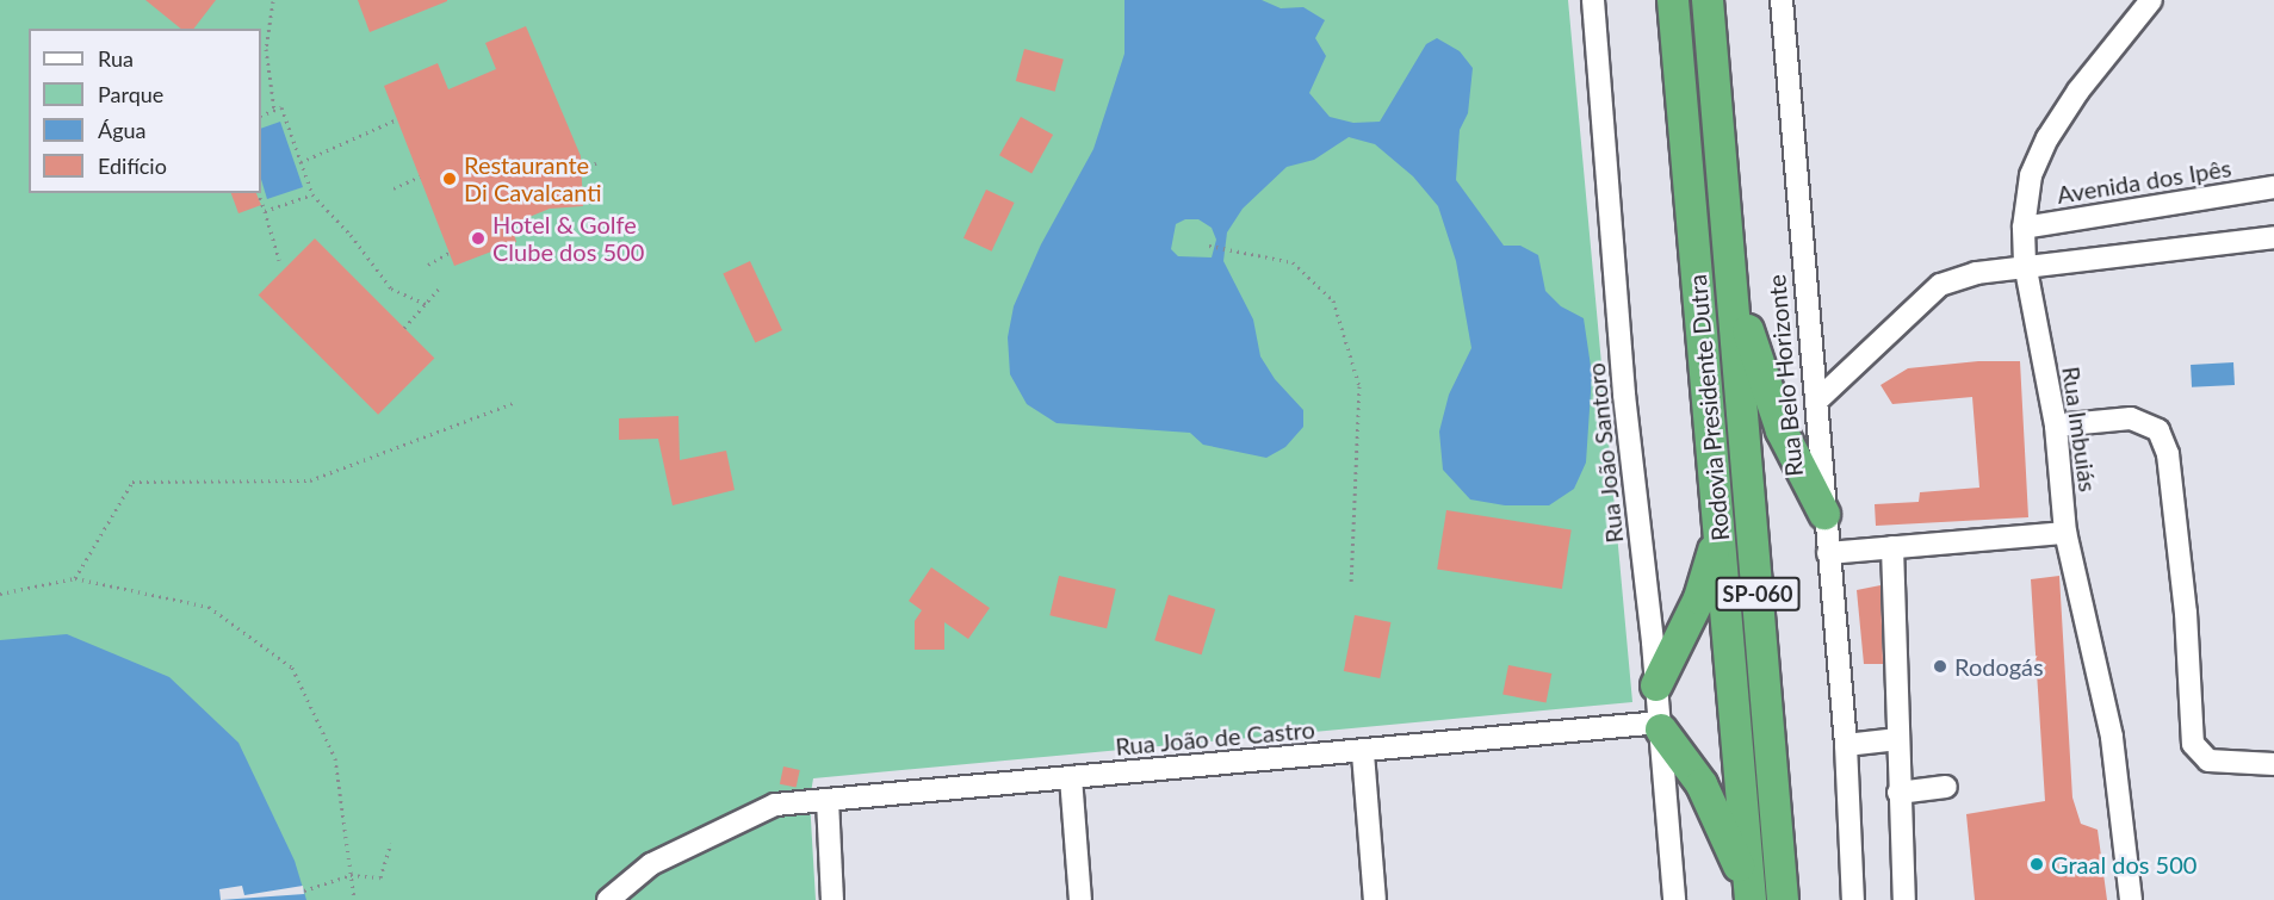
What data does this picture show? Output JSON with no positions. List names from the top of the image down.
{
  "streets": {
    "highway": ["Rodovia Presidente Dutra", "SP-060"],
    "street": [
      "Avenida dos Ipês",
      "Rua Belo Horizonte",
      "Rua Imbuiás",
      "Rua João Santoro",
      "Rua João de Castro"
    ]
  },
  "crossings": [
    ["Avenida dos Ipês", "Rua Imbuiás"],
    ["Rua João Santoro", "Rua João de Castro"]
  ],
  "places": [
    "Restaurante Di Cavalcanti",
    "Hotel & Golfe Clube dos 500",
    "Rodogás",
    "Graal dos 500"
  ],
  "legend": [
    "Rua",
    "Parque",
    "Água",
    "Edifício"
  ]
}
